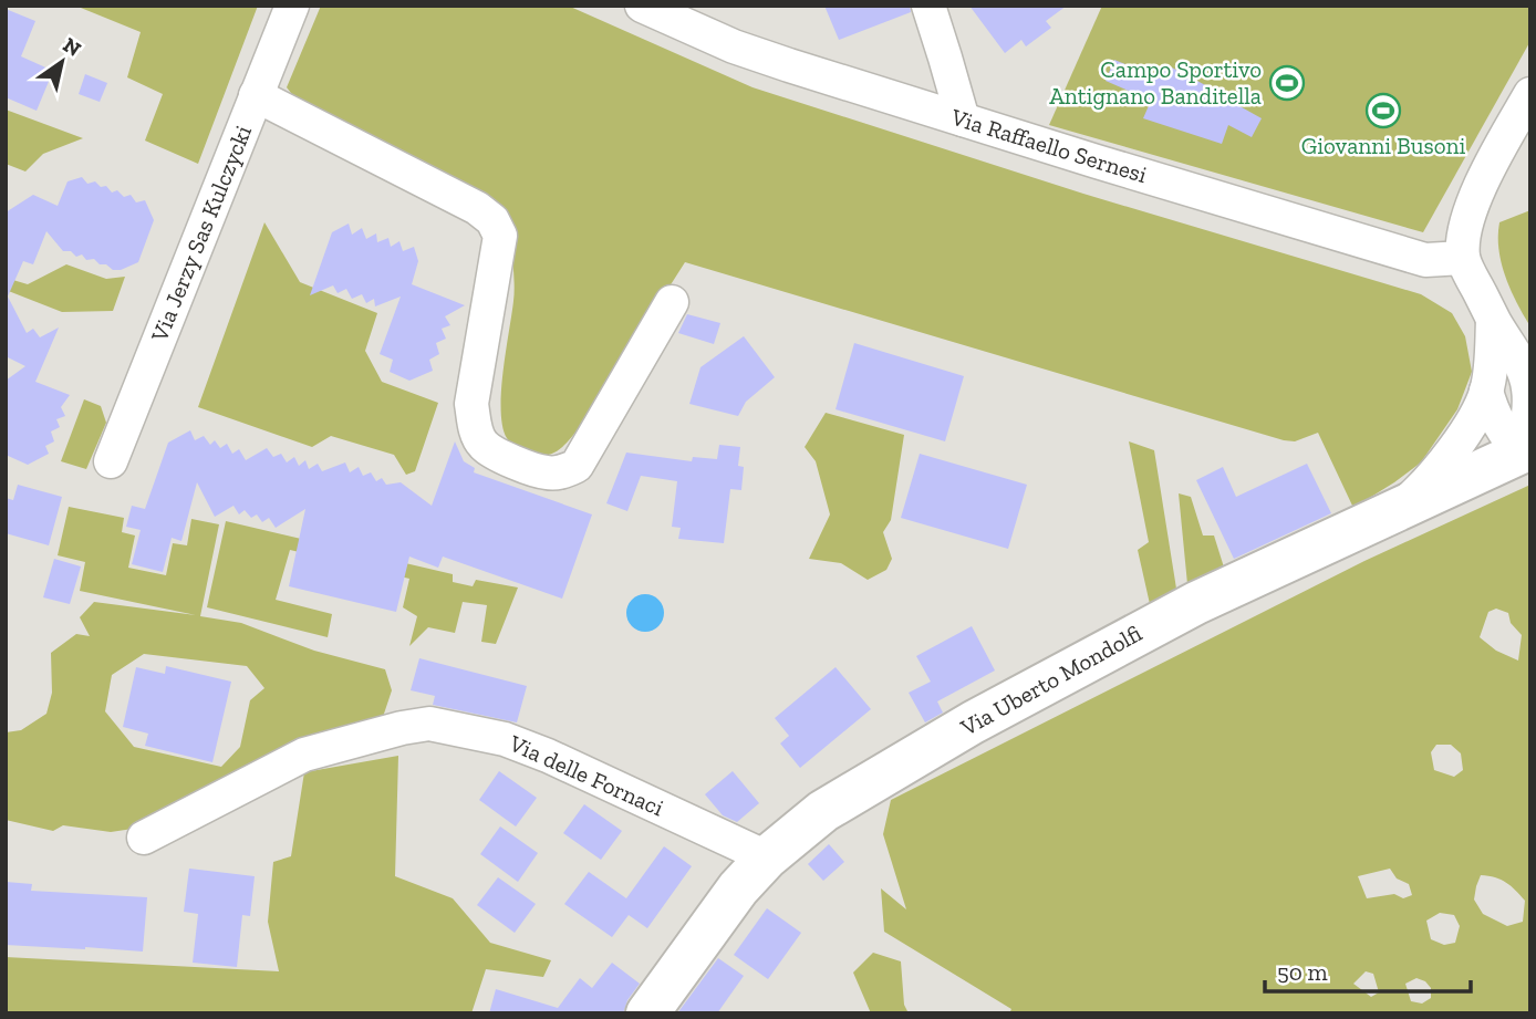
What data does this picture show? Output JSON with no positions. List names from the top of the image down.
{
  "streets": {
    "main road": ["Via Uberto Mondolfi"],
    "street": ["Via Raffaello Sernesi", "Via Jerzy Sas Kulczycki", "Via delle Fornaci"]
  },
  "crossings": [
    ["Via Uberto Mondolfi", "Via delle Fornaci"]
  ],
  "places": {
    "sports": ["Campo Sportivo Antignano Banditella", "Giovanni Busoni"]
  },
  "scale_bar": "50 m",
  "north": "top right"
}
